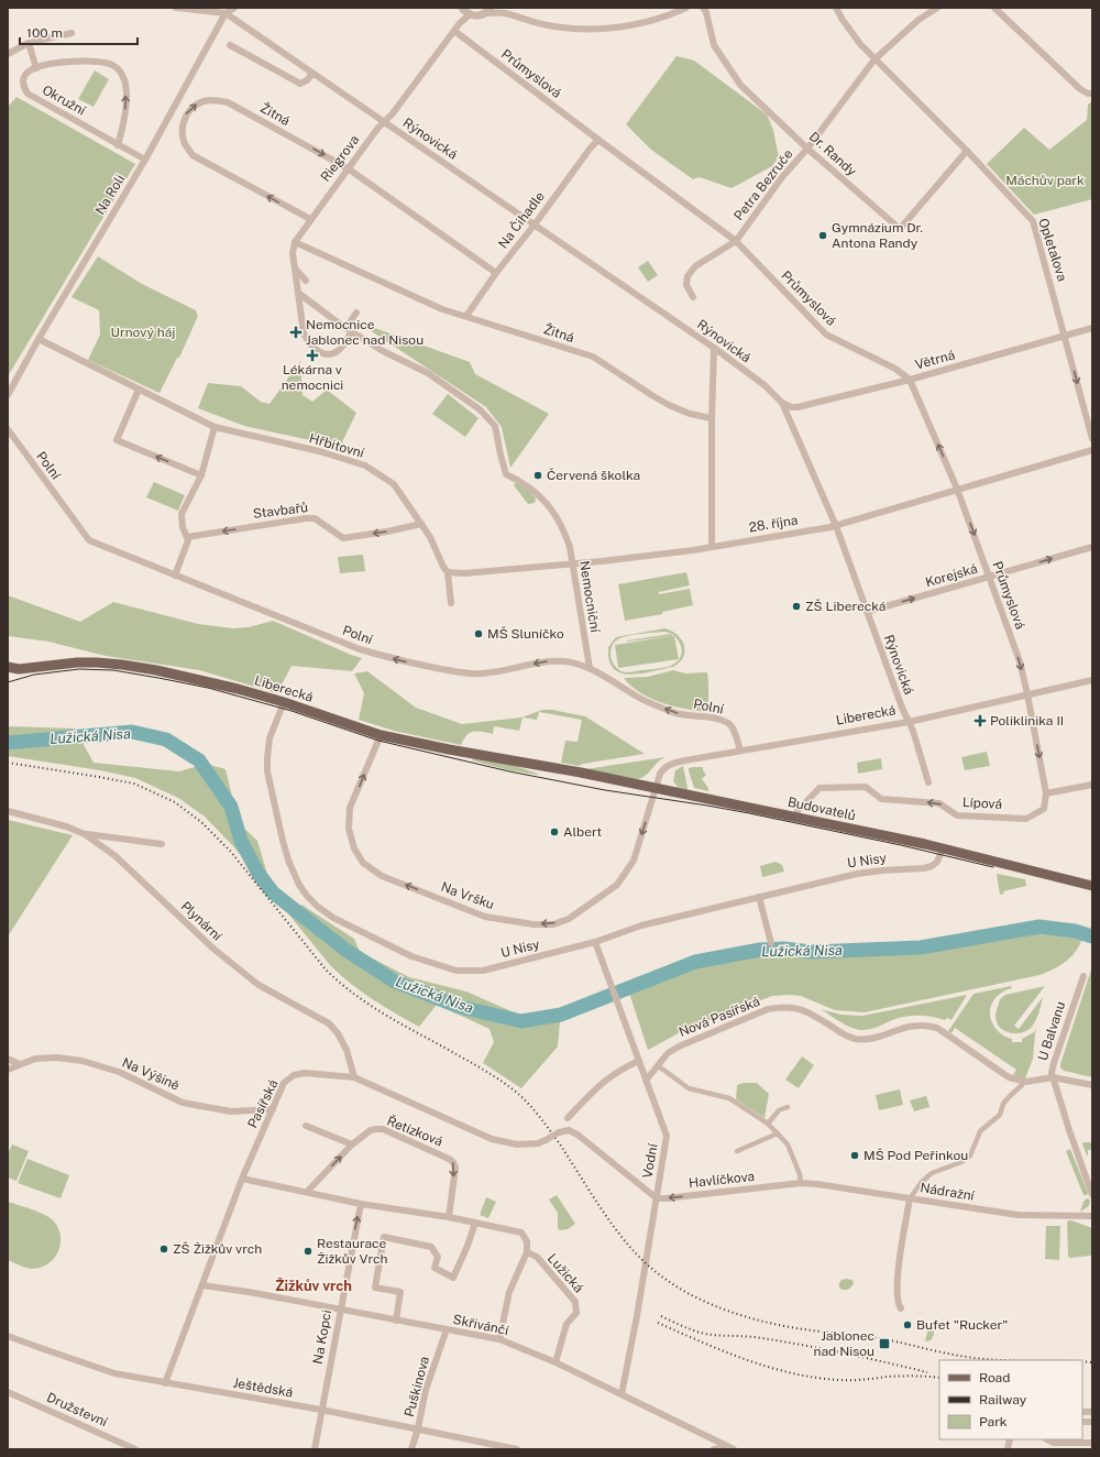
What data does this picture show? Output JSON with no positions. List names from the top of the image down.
{
  "streets": {
    "main road": ["Liberecká", "Budovatelů"],
    "street": [
      "Průmyslová",
      "Okružní",
      "Žitná",
      "Rýnovická",
      "Dr. Randy",
      "Riegrova",
      "Petra Bezruče",
      "Na Roli",
      "Na Čihadle",
      "Opletalova",
      "Větrná",
      "Hřbitovní",
      "Polní",
      "Stavbařů",
      "28. října",
      "Korejská",
      "Nemocniční",
      "Lípová",
      "U Nisy",
      "Na Vršku",
      "Plynární",
      "Nová Pasířská",
      "U Balvanu",
      "Na Výšině",
      "Pasířská",
      "Řetízková",
      "Vodní",
      "Havlíčkova",
      "Nádražní",
      "Lužická",
      "Skřivánčí",
      "Na Kopci",
      "Puškinova",
      "Ještědská",
      "Družstevní"
    ]
  },
  "crossings": [
    ["Průmyslová", "Riegrova"],
    ["Průmyslová", "Petra Bezruče"],
    ["Průmyslová", "Na Čihadle"],
    ["Průmyslová", "Větrná"],
    ["Průmyslová", "28. října"],
    ["Průmyslová", "Korejská"],
    ["Průmyslová", "Liberecká"],
    ["Okružní", "Na Roli"],
    ["Žitná", "Riegrova"],
    ["Žitná", "Na Čihadle"],
    ["Rýnovická", "Riegrova"],
    ["Rýnovická", "Na Roli"],
    ["Rýnovická", "Na Čihadle"],
    ["Rýnovická", "Větrná"],
    ["Rýnovická", "28. října"],
    ["Rýnovická", "Korejská"],
    ["Rýnovická", "Liberecká"],
    ["Dr. Randy", "Petra Bezruče"],
    ["Dr. Randy", "Opletalova"],
    ["Petra Bezruče", "Opletalova"],
    ["Na Roli", "Hřbitovní"],
    ["Opletalova", "Větrná"],
    ["Hřbitovní", "Stavbařů"],
    ["Hřbitovní", "28. října"],
    ["Polní", "Nemocniční"],
    ["Polní", "Liberecká"],
    ["28. října", "Nemocniční"],
    ["Liberecká", "Budovatelů"],
    ["Liberecká", "U Nisy"],
    ["Liberecká", "Na Vršku"],
    ["Lípová", "Budovatelů"],
    ["Budovatelů", "U Nisy"],
    ["Budovatelů", "Na Vršku"],
    ["U Nisy", "Vodní"],
    ["Plynární", "Pasířská"],
    ["Nová Pasířská", "Vodní"],
    ["Na Výšině", "Pasířská"],
    ["Pasířská", "Vodní"],
    ["Pasířská", "Havlíčkova"],
    ["Pasířská", "Skřivánčí"],
    ["Pasířská", "Ještědská"],
    ["Vodní", "Havlíčkova"],
    ["Vodní", "Skřivánčí"],
    ["Havlíčkova", "Nádražní"],
    ["Lužická", "Skřivánčí"],
    ["Skřivánčí", "Na Kopci"],
    ["Skřivánčí", "Puškinova"],
    ["Na Kopci", "Ještědská"],
    ["Puškinova", "Ještědská"]
  ],
  "one_way": [
    "Polní",
    "Stavbařů",
    "Korejská",
    "Lípová",
    "Na Kopci"
  ],
  "districts": ["Žižkův vrch"],
  "water": ["Lužická Nisa"],
  "parks": ["Máchův park", "Urnový háj"],
  "places": {
    "other": [
      "Gymnázium Dr. Antona Randy",
      "Červená školka",
      "ZŠ Liberecká",
      "MŠ Sluníčko",
      "Albert",
      "MŠ Pod Peřinkou",
      "ZŠ Žižkův vrch",
      "Restaurace Žižkův Vrch",
      "Bufet \"Rucker\""
    ],
    "health": ["Nemocnice Jablonec nad Nisou", "Lékárna v nemocnici", "Poliklinika II"],
    "transit": ["Jablonec nad Nisou"]
  },
  "legend": ["Road", "Railway", "Park"],
  "scale_bar": "100 m"
}
